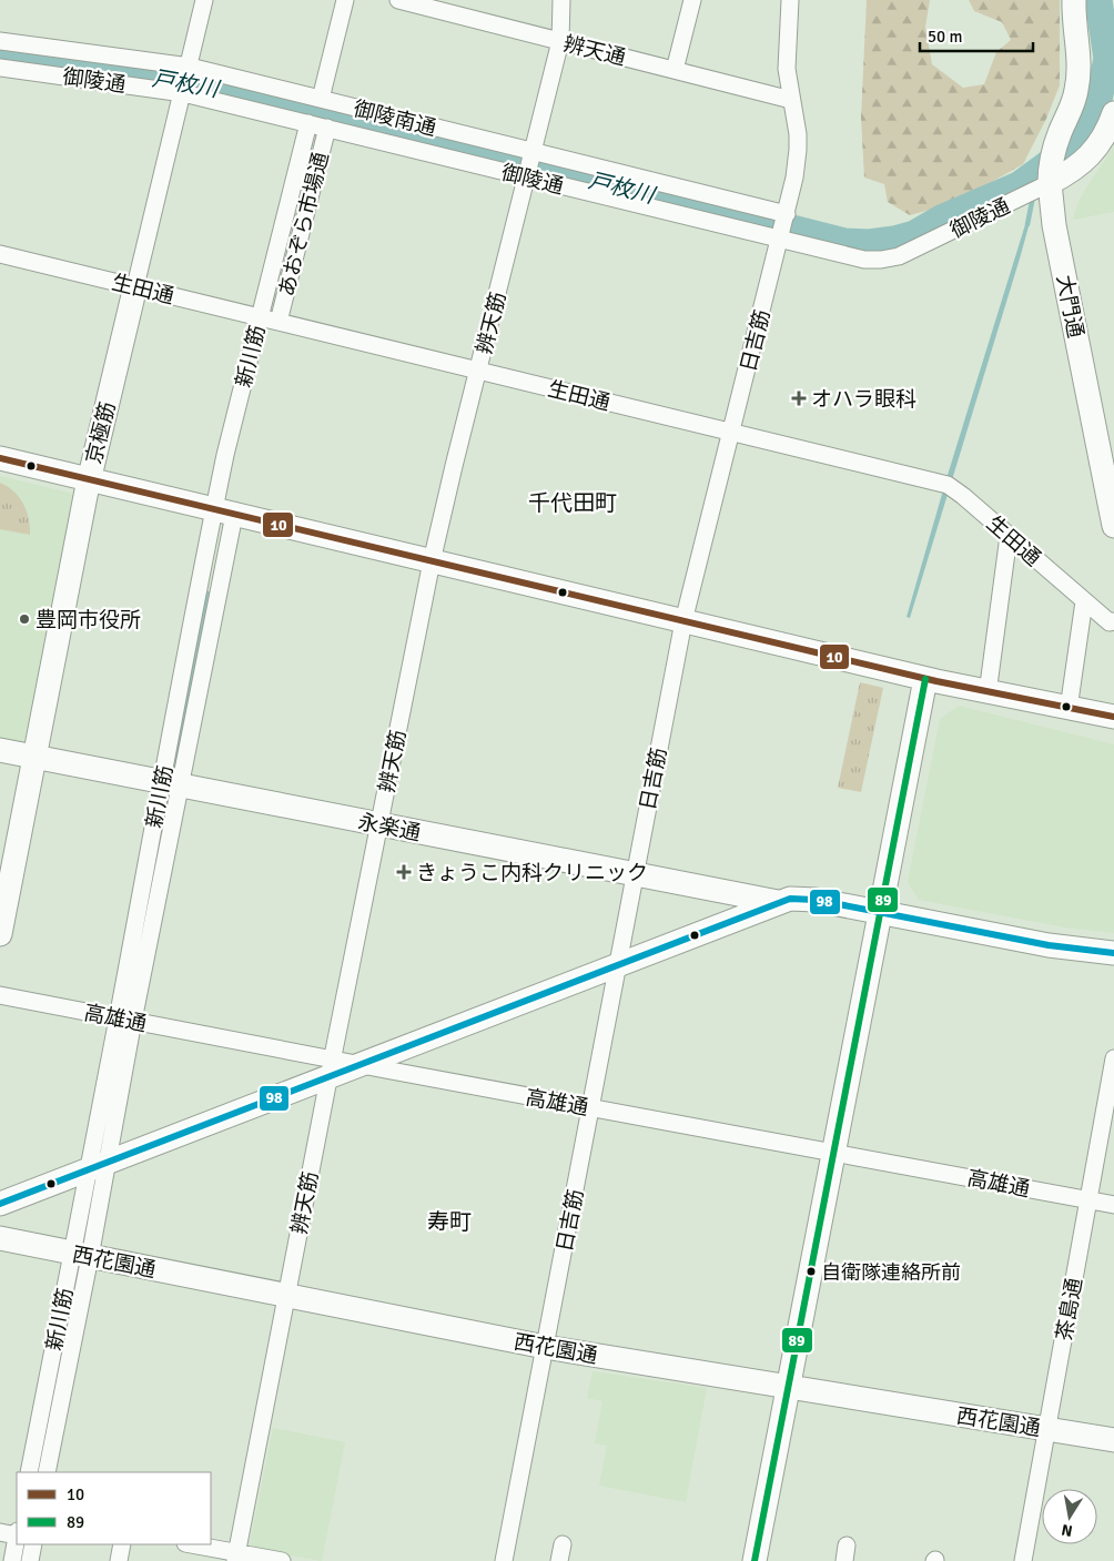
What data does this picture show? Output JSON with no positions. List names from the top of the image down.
{
  "streets": {
    "street": [
      "辨天通",
      "御陵通",
      "御陵南通",
      "あおぞら市場通",
      "生田通",
      "大門通",
      "辨天筋",
      "日吉筋",
      "新川筋",
      "京極筋",
      "永楽通",
      "高雄通",
      "西花園通",
      "茶島通"
    ]
  },
  "crossings": [
    ["辨天通", "辨天筋"],
    ["辨天通", "日吉筋"],
    ["御陵通", "あおぞら市場通"],
    ["御陵通", "大門通"],
    ["御陵通", "辨天筋"],
    ["御陵通", "日吉筋"],
    ["御陵通", "新川筋"],
    ["御陵通", "京極筋"],
    ["御陵南通", "辨天筋"],
    ["御陵南通", "日吉筋"],
    ["御陵南通", "京極筋"],
    ["あおぞら市場通", "生田通"],
    ["生田通", "辨天筋"],
    ["生田通", "日吉筋"],
    ["生田通", "新川筋"],
    ["生田通", "京極筋"],
    ["辨天筋", "永楽通"],
    ["辨天筋", "高雄通"],
    ["辨天筋", "西花園通"],
    ["日吉筋", "永楽通"],
    ["日吉筋", "高雄通"],
    ["日吉筋", "西花園通"],
    ["新川筋", "永楽通"],
    ["新川筋", "高雄通"],
    ["新川筋", "西花園通"],
    ["京極筋", "永楽通"],
    ["高雄通", "茶島通"],
    ["西花園通", "茶島通"]
  ],
  "districts": ["千代田町", "寿町"],
  "water": ["戸枚川"],
  "places": {
    "health": ["オハラ眼科", "きょうこ内科クリニック"],
    "other": ["豊岡市役所", "自衛隊連絡所前"]
  },
  "lines": ["transit line 10", "transit line 89", "transit line 98"],
  "legend": ["10", "89"],
  "scale_bar": "50 m",
  "north": "bottom"
}
